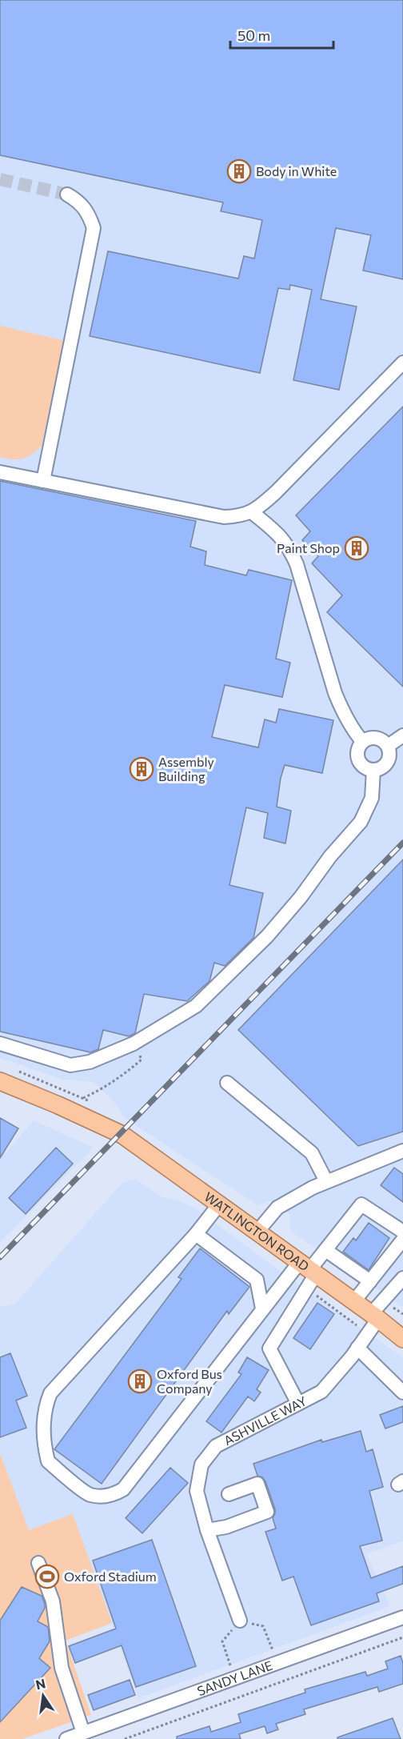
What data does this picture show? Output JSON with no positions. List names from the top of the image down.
{
  "streets": {
    "main road": ["WATLINGTON ROAD"],
    "street": ["ASHVILLE WAY", "SANDY LANE"]
  },
  "crossings": [
    ["WATLINGTON ROAD", "ASHVILLE WAY"]
  ],
  "places": {
    "building": [
      "Body in White",
      "Paint Shop",
      "Assembly Building",
      "Oxford Bus Company"
    ],
    "sports": ["Oxford Stadium"]
  },
  "scale_bar": "50 m",
  "north": "top"
}
